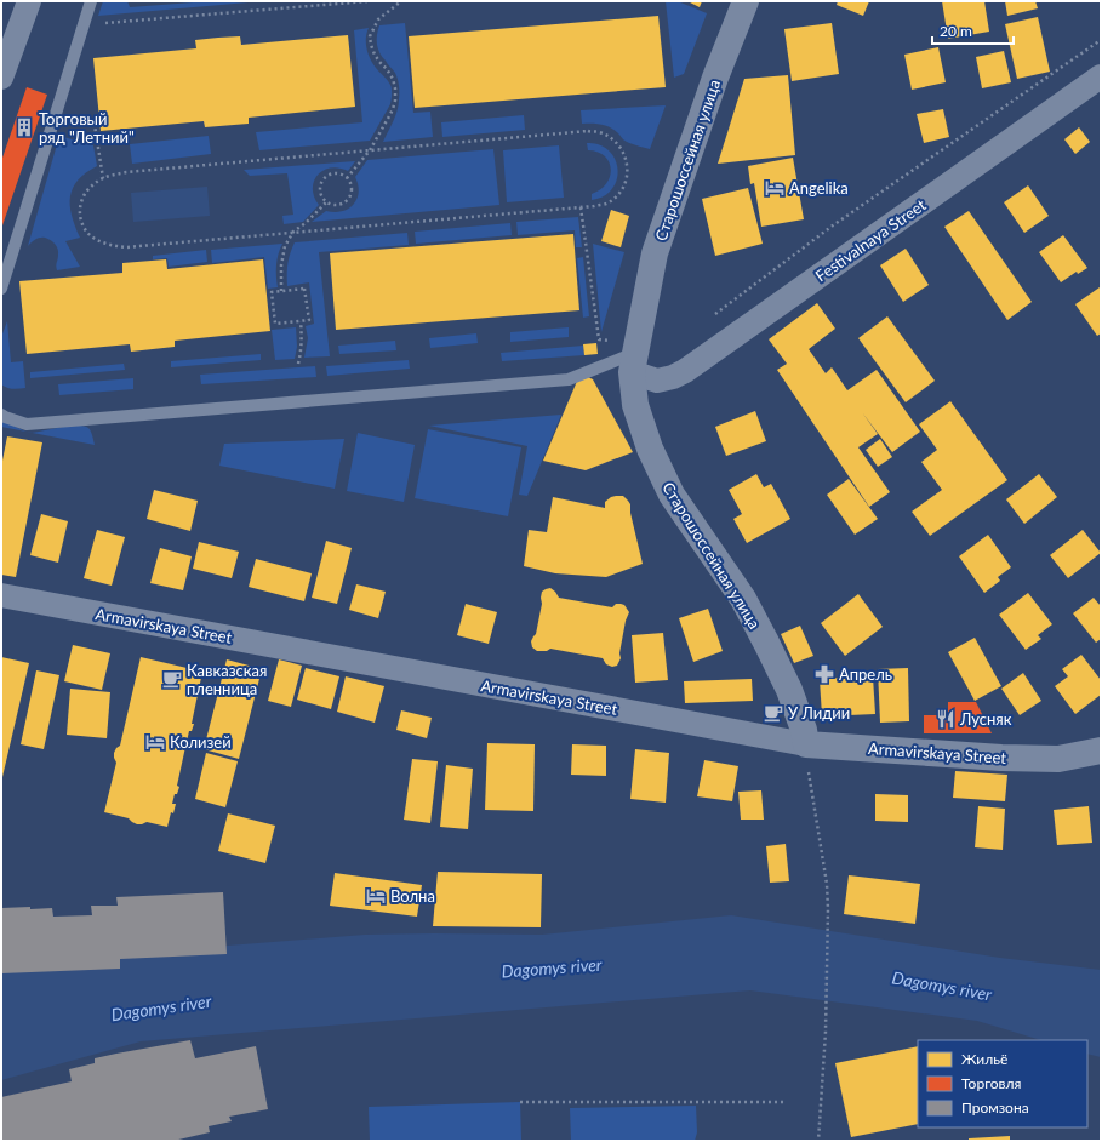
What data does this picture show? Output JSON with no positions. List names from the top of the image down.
{
  "streets": {
    "street": ["Старошоссейная улица", "Festivalnaya Street", "Armavirskaya Street"]
  },
  "crossings": [
    ["Старошоссейная улица", "Festivalnaya Street"],
    ["Старошоссейная улица", "Armavirskaya Street"]
  ],
  "water": ["Dagomys river"],
  "places": {
    "building": ["Торговый ряд \"Летний\""],
    "hotel": ["Angelika", "Колизей", "Волна"],
    "pharmacy": ["Апрель"],
    "cafe": ["Кавказская пленница", "У Лидии"],
    "restaurant": ["Лусняк"]
  },
  "legend": ["Жильё", "Торговля", "Промзона"],
  "scale_bar": "20 m"
}
